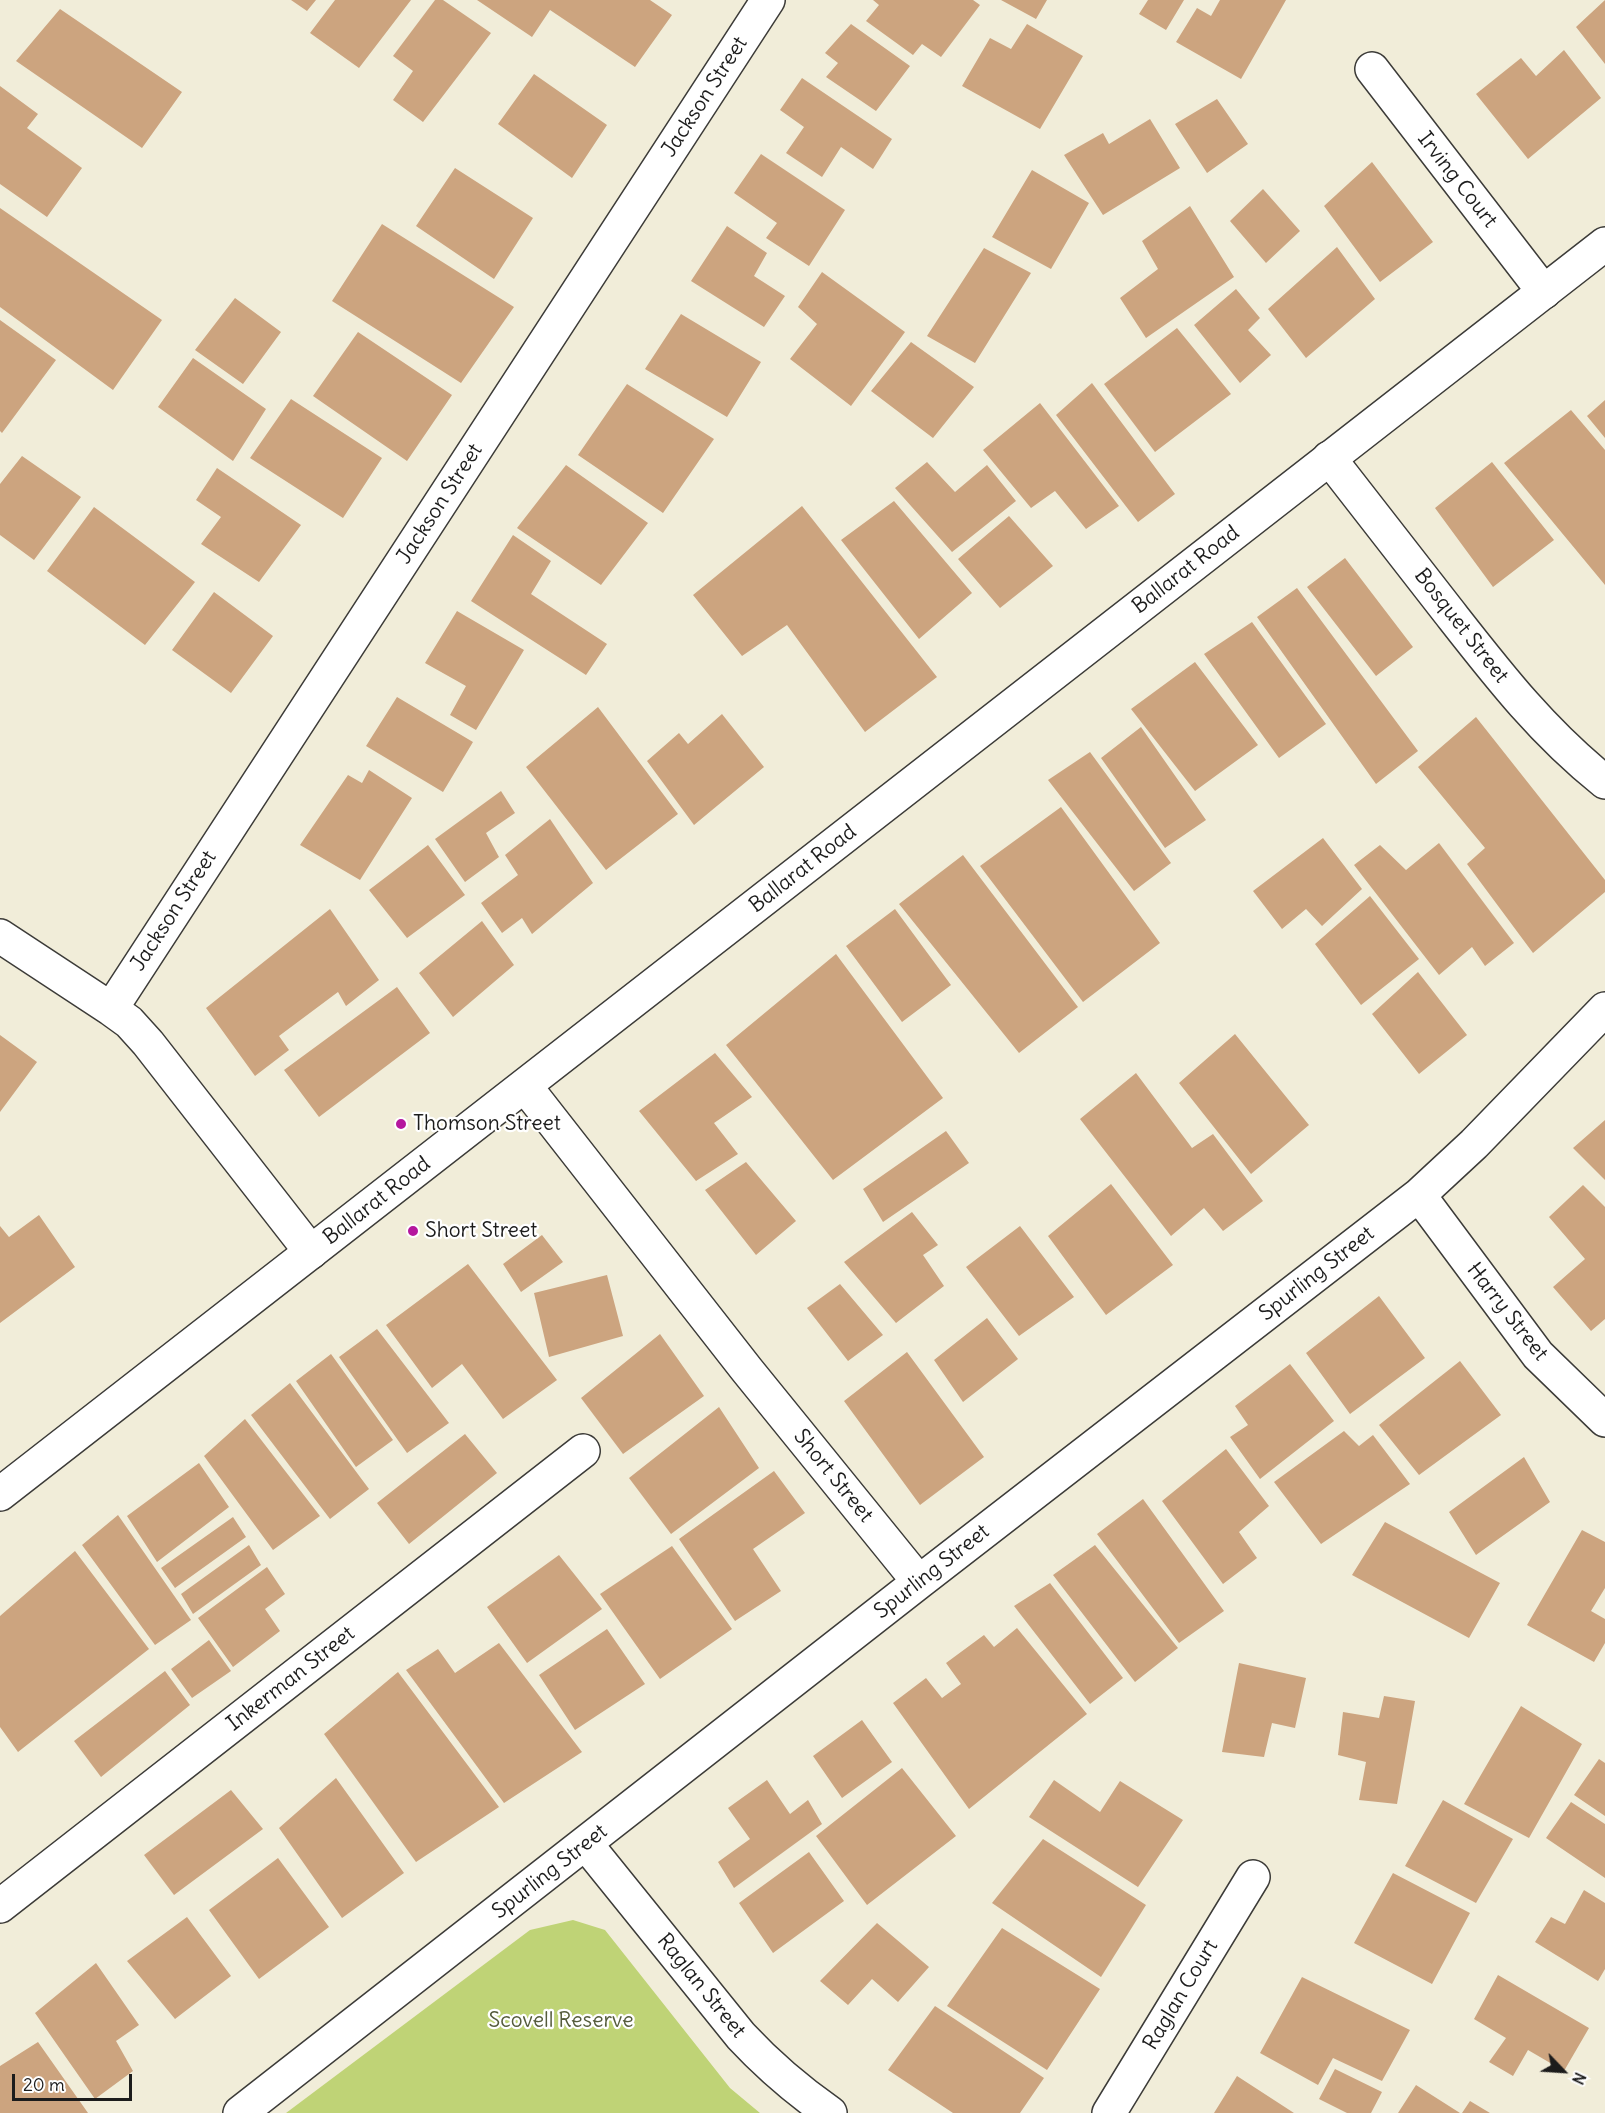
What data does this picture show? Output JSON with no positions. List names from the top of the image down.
{
  "streets": {
    "main road": [
      "Jackson Street",
      "Irving Court",
      "Ballarat Road",
      "Bosquet Street",
      "Spurling Street",
      "Harry Street",
      "Short Street",
      "Inkerman Street",
      "Raglan Street",
      "Raglan Court"
    ]
  },
  "crossings": [
    ["Irving Court", "Ballarat Road"],
    ["Ballarat Road", "Bosquet Street"],
    ["Ballarat Road", "Short Street"],
    ["Spurling Street", "Harry Street"],
    ["Spurling Street", "Short Street"],
    ["Spurling Street", "Raglan Street"]
  ],
  "parks": ["Scovell Reserve"],
  "places": ["Thomson Street", "Short Street"],
  "scale_bar": "20 m",
  "north": "bottom right"
}
